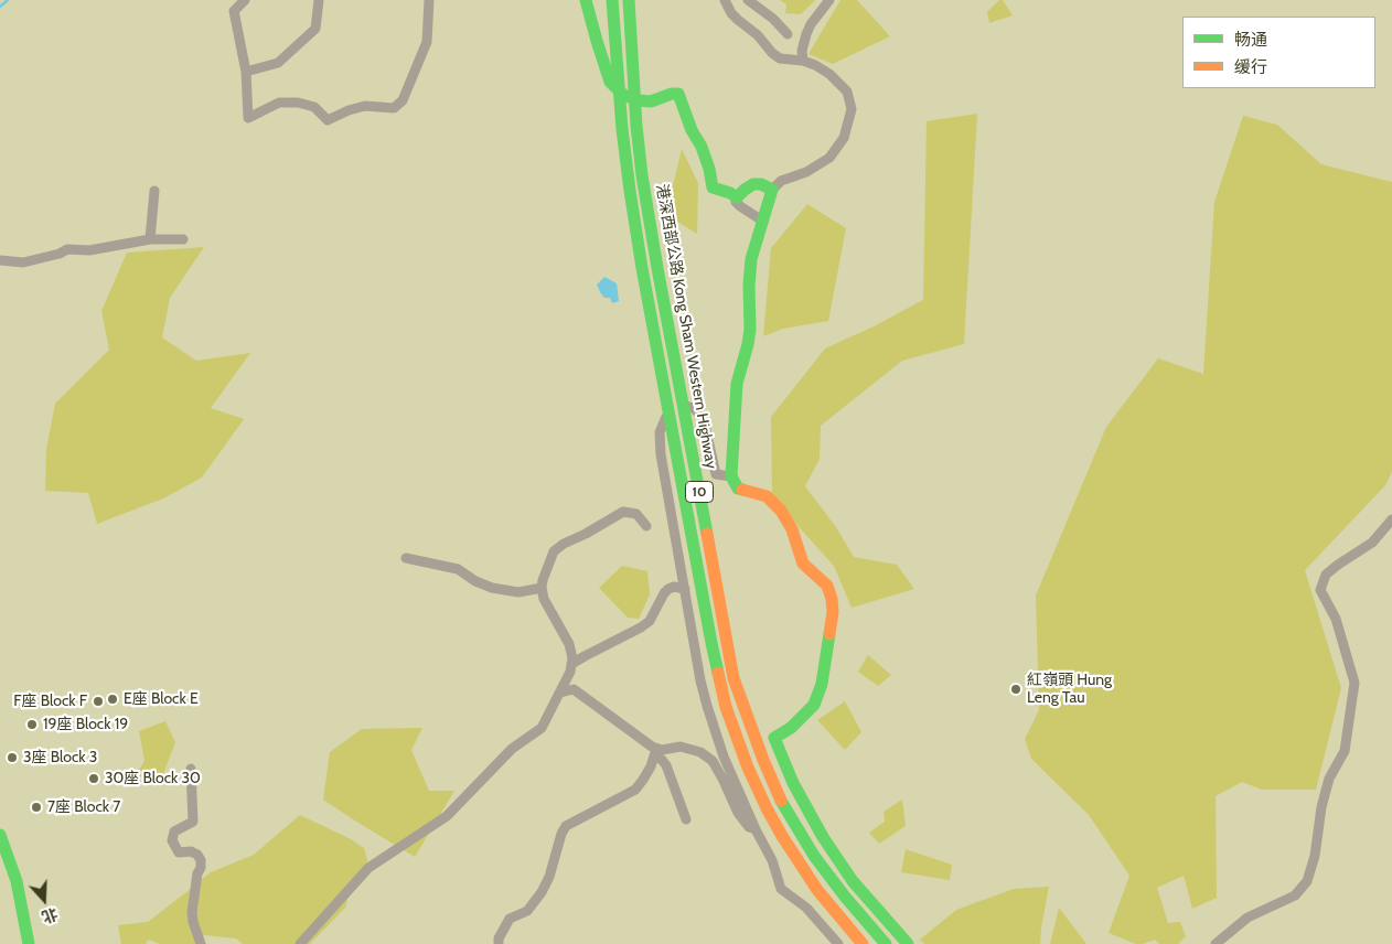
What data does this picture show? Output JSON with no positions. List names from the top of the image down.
{
  "streets": {
    "main road": ["港深西部公路 Kong Sham Western Highway", "10"]
  },
  "places": [
    "紅嶺頭 Hung Leng Tau",
    "E座 Block E",
    "F座 Block F",
    "19座 Block 19",
    "3座 Block 3",
    "30座 Block 30",
    "7座 Block 7"
  ],
  "legend": ["畅通", "缓行"],
  "north": "bottom"
}
